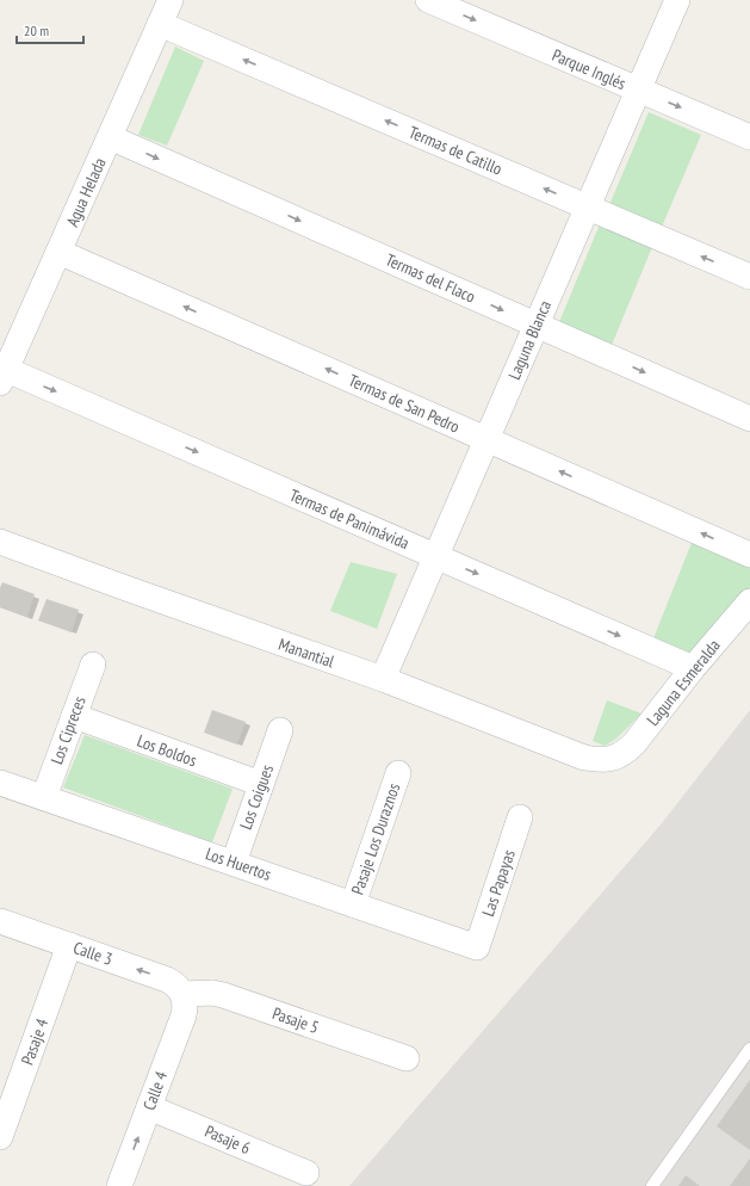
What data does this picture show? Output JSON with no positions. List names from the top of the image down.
{
  "streets": {
    "street": [
      "Parque Inglés",
      "Termas de Catillo",
      "Agua Helada",
      "Termas del Flaco",
      "Laguna Blanca",
      "Termas de San Pedro",
      "Termas de Panimávida",
      "Manantial",
      "Laguna Esmeralda",
      "Los Cipreces",
      "Los Boldos",
      "Los Coigues",
      "Pasaje Los Duraznos",
      "Los Huertos",
      "Las Papayas",
      "Calle 3",
      "Pasaje 5",
      "Pasaje 4",
      "Calle 4",
      "Pasaje 6"
    ]
  },
  "crossings": [
    ["Parque Inglés", "Laguna Blanca"],
    ["Termas de Catillo", "Agua Helada"],
    ["Termas de Catillo", "Laguna Blanca"],
    ["Agua Helada", "Termas del Flaco"],
    ["Agua Helada", "Termas de San Pedro"],
    ["Agua Helada", "Termas de Panimávida"],
    ["Termas del Flaco", "Laguna Blanca"],
    ["Laguna Blanca", "Termas de San Pedro"],
    ["Laguna Blanca", "Termas de Panimávida"],
    ["Laguna Blanca", "Manantial"],
    ["Termas de Panimávida", "Laguna Esmeralda"],
    ["Manantial", "Laguna Esmeralda"],
    ["Los Cipreces", "Los Boldos"],
    ["Los Cipreces", "Los Huertos"],
    ["Los Boldos", "Los Coigues"],
    ["Los Coigues", "Los Huertos"],
    ["Pasaje Los Duraznos", "Los Huertos"],
    ["Los Huertos", "Las Papayas"],
    ["Calle 3", "Pasaje 5"],
    ["Calle 3", "Pasaje 4"],
    ["Calle 3", "Calle 4"],
    ["Pasaje 5", "Calle 4"],
    ["Calle 4", "Pasaje 6"]
  ],
  "one_way": [
    "Parque Inglés",
    "Termas de Catillo",
    "Termas del Flaco",
    "Termas de San Pedro",
    "Termas de Panimávida",
    "Calle 3",
    "Calle 4"
  ],
  "scale_bar": "20 m"
}
